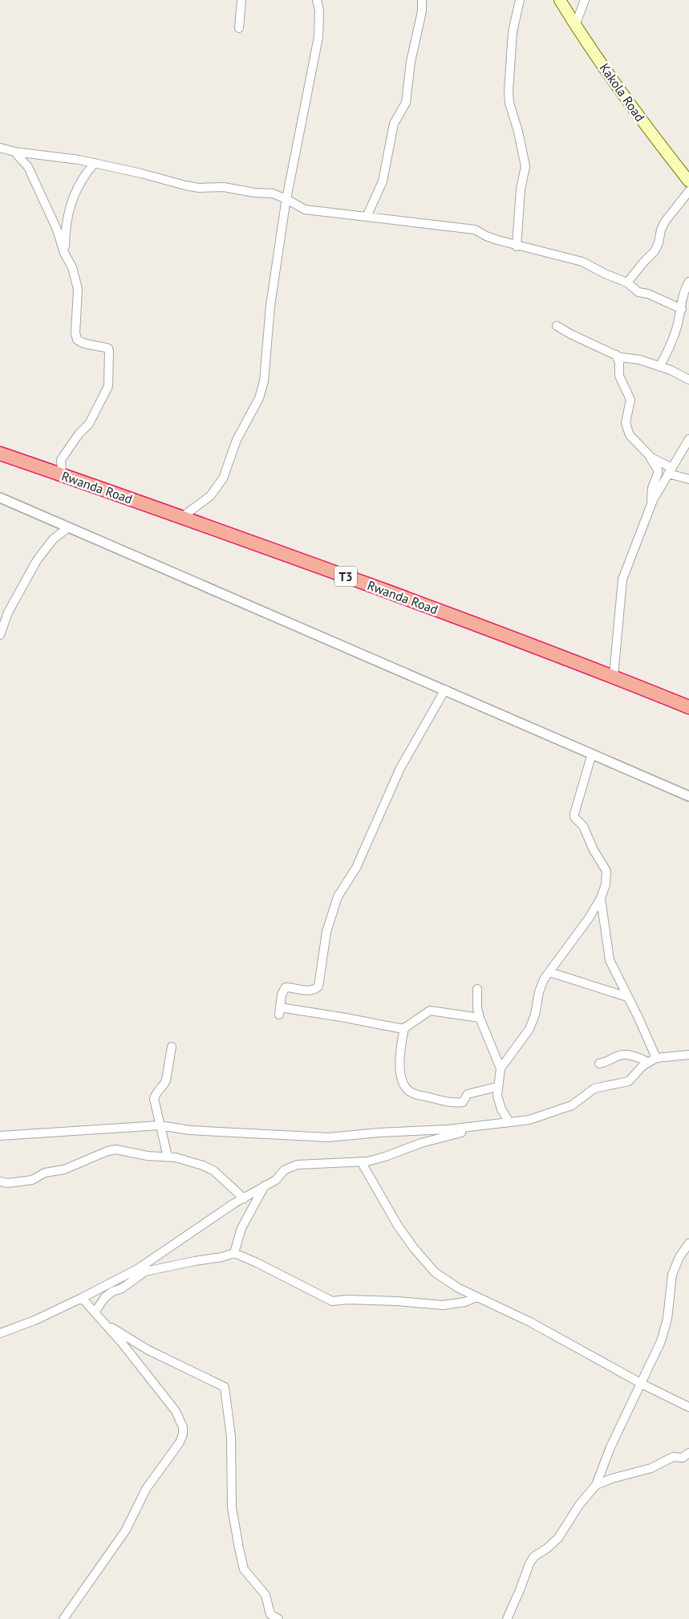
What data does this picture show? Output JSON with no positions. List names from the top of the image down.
{
  "streets": {
    "highway": ["Rwanda Road", "T3"],
    "main road": ["Kakola Road"]
  }
}
